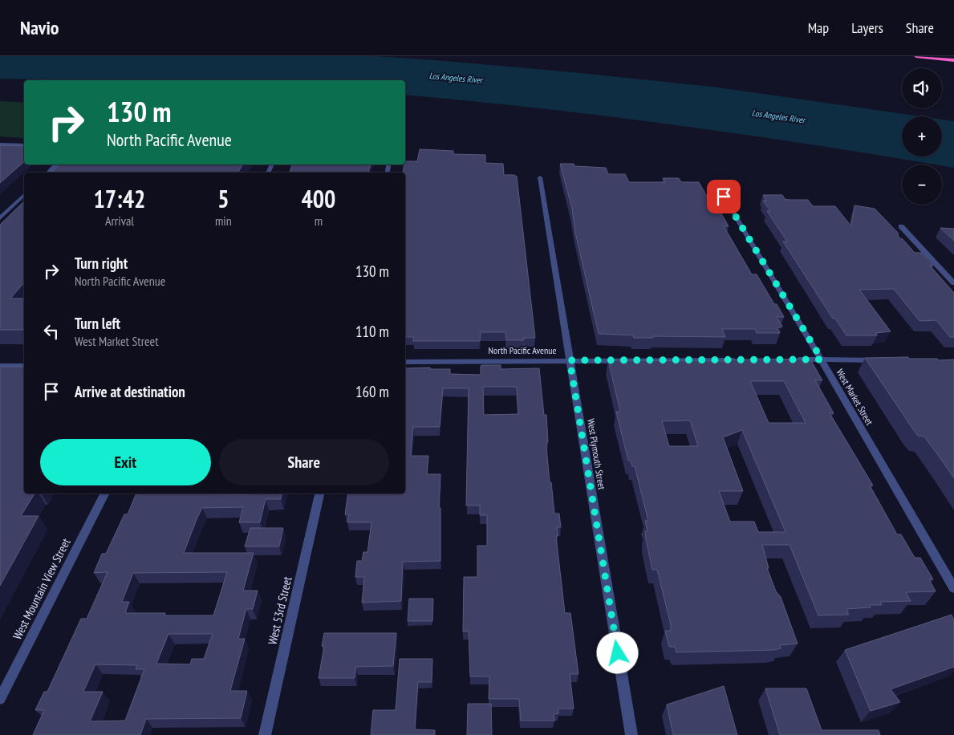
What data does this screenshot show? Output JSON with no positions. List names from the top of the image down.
{
  "streets": {
    "street": [
      "North Pacific Avenue",
      "West Market Street",
      "West Plymouth Street",
      "West Mountain View Street",
      "West 53rd Street"
    ]
  },
  "crossings": [
    ["North Pacific Avenue", "West Plymouth Street"]
  ],
  "water": ["Los Angeles River"],
  "page": {
    "header": "Navio",
    "nav": ["Map", "Layers", "Share"],
    "map_buttons": ["+", "−"],
    "turn": ["130 m", "North Pacific Avenue"],
    "eta": [
      "17:42",
      "Arrival",
      "5",
      "min",
      "400",
      "m"
    ],
    "list": [
      {
        "name": "Turn right",
        "note": "North Pacific Avenue",
        "value": "130 m"
      },
      {
        "name": "Turn left",
        "note": "West Market Street",
        "value": "110 m"
      },
      {
        "name": "Arrive at destination",
        "value": "160 m"
      }
    ],
    "buttons": ["Exit", "Share"]
  }
}
